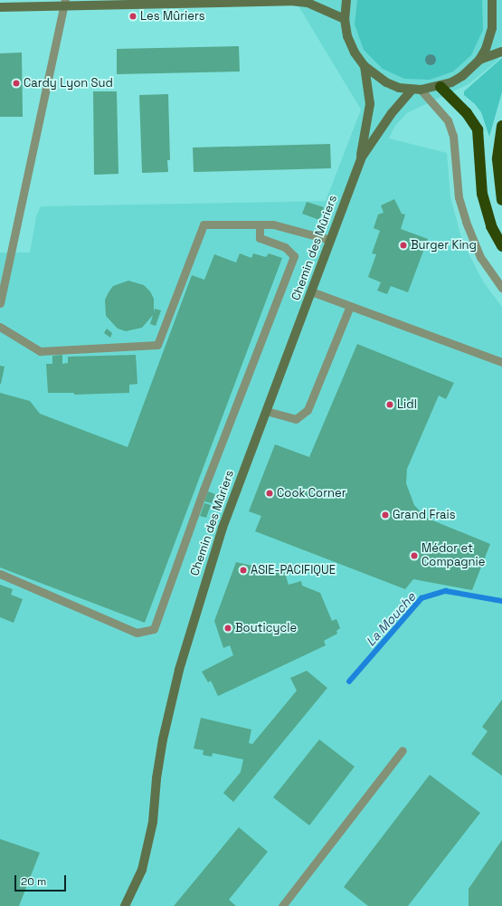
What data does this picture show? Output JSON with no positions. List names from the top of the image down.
{
  "streets": {
    "street": ["Chemin des Mûriers"]
  },
  "water": ["La Mouche"],
  "places": [
    "Les Mûriers",
    "Cardy Lyon Sud",
    "Burger King",
    "Lidl",
    "Cook Corner",
    "Grand Frais",
    "Médor et Compagnie",
    "ASIE-PACIFIQUE",
    "Bouticycle"
  ],
  "scale_bar": "20 m"
}
